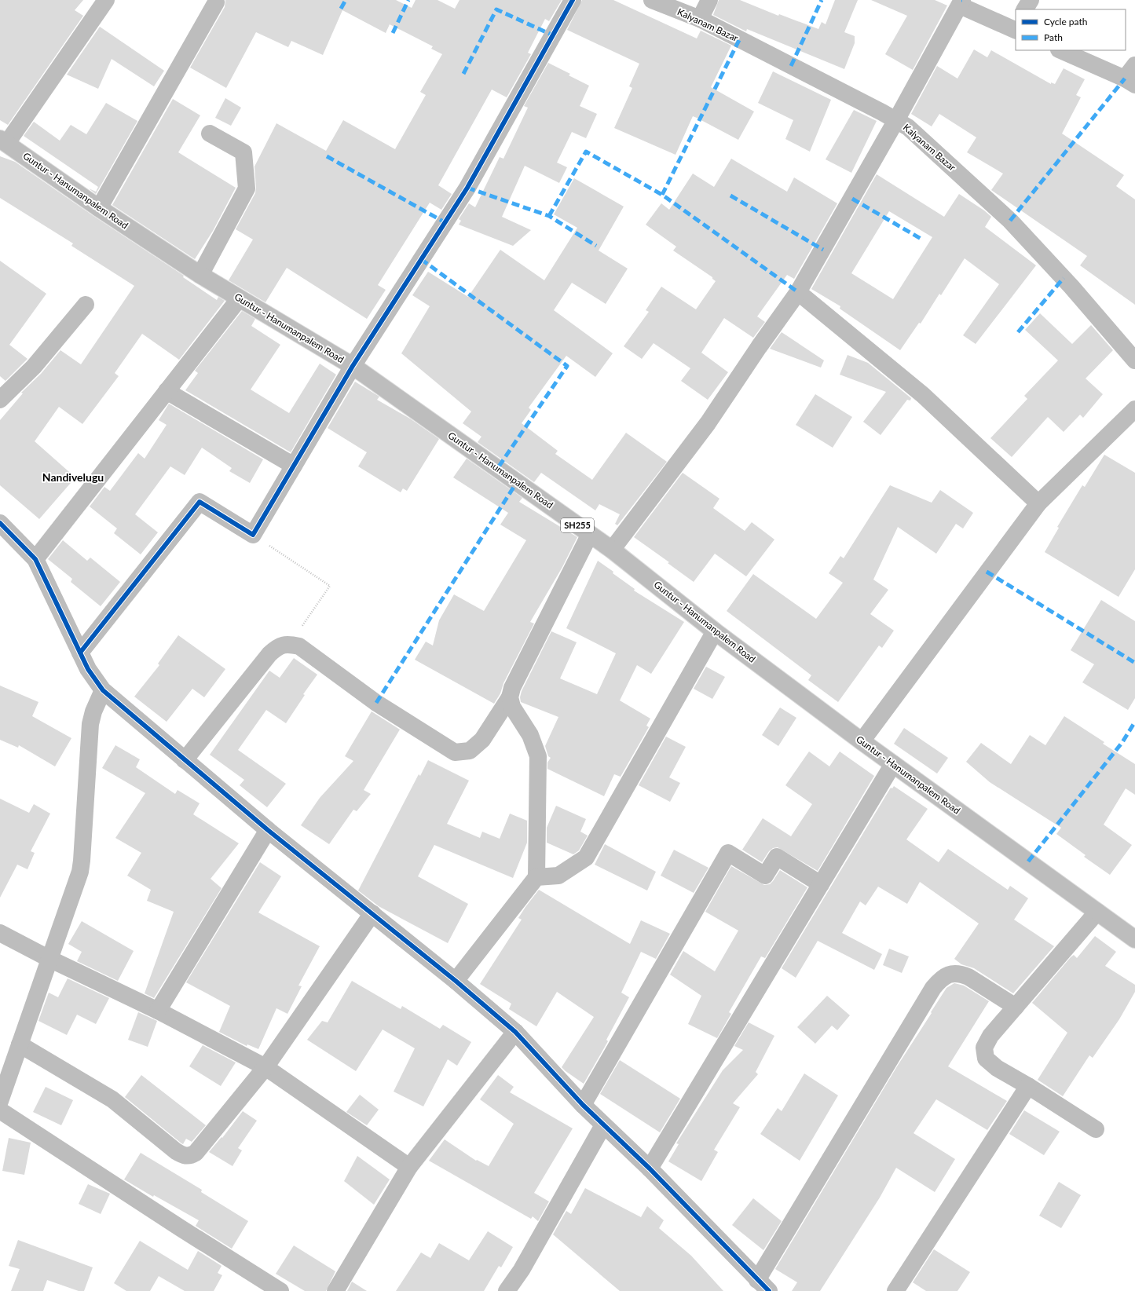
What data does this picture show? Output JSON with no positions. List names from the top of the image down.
{
  "streets": {
    "street": ["Kalyanam Bazar", "Guntur - Hanumanpalem Road", "SH255"]
  },
  "districts": ["Nandivelugu"],
  "legend": ["Cycle path", "Path"]
}
